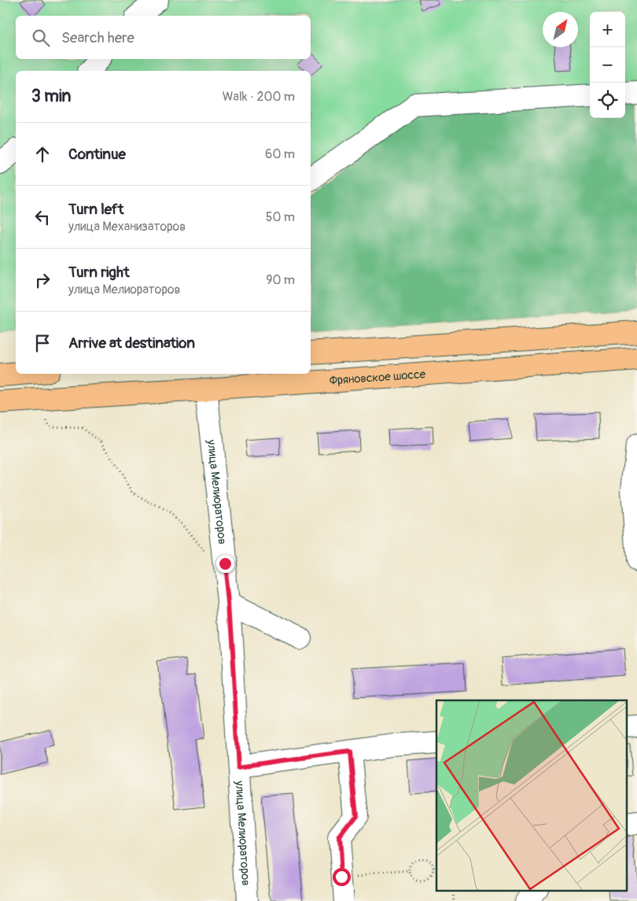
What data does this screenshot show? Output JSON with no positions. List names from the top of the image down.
{
  "streets": {
    "main road": ["Фряновское шоссе"],
    "street": ["улица Мелиораторов"]
  },
  "crossings": [
    ["Фряновское шоссе", "улица Мелиораторов"]
  ],
  "north": "top right",
  "page": {
    "map_buttons": ["+", "−"],
    "search": "Search here",
    "heading": ["3 min", "Walk · 200 m"],
    "list": [
      ["Continue", "60 m"],
      ["Turn left", "улица Механизаторов", "50 m"],
      ["Turn right", "улица Мелиораторов", "90 m"],
      "Arrive at destination"
    ]
  }
}
